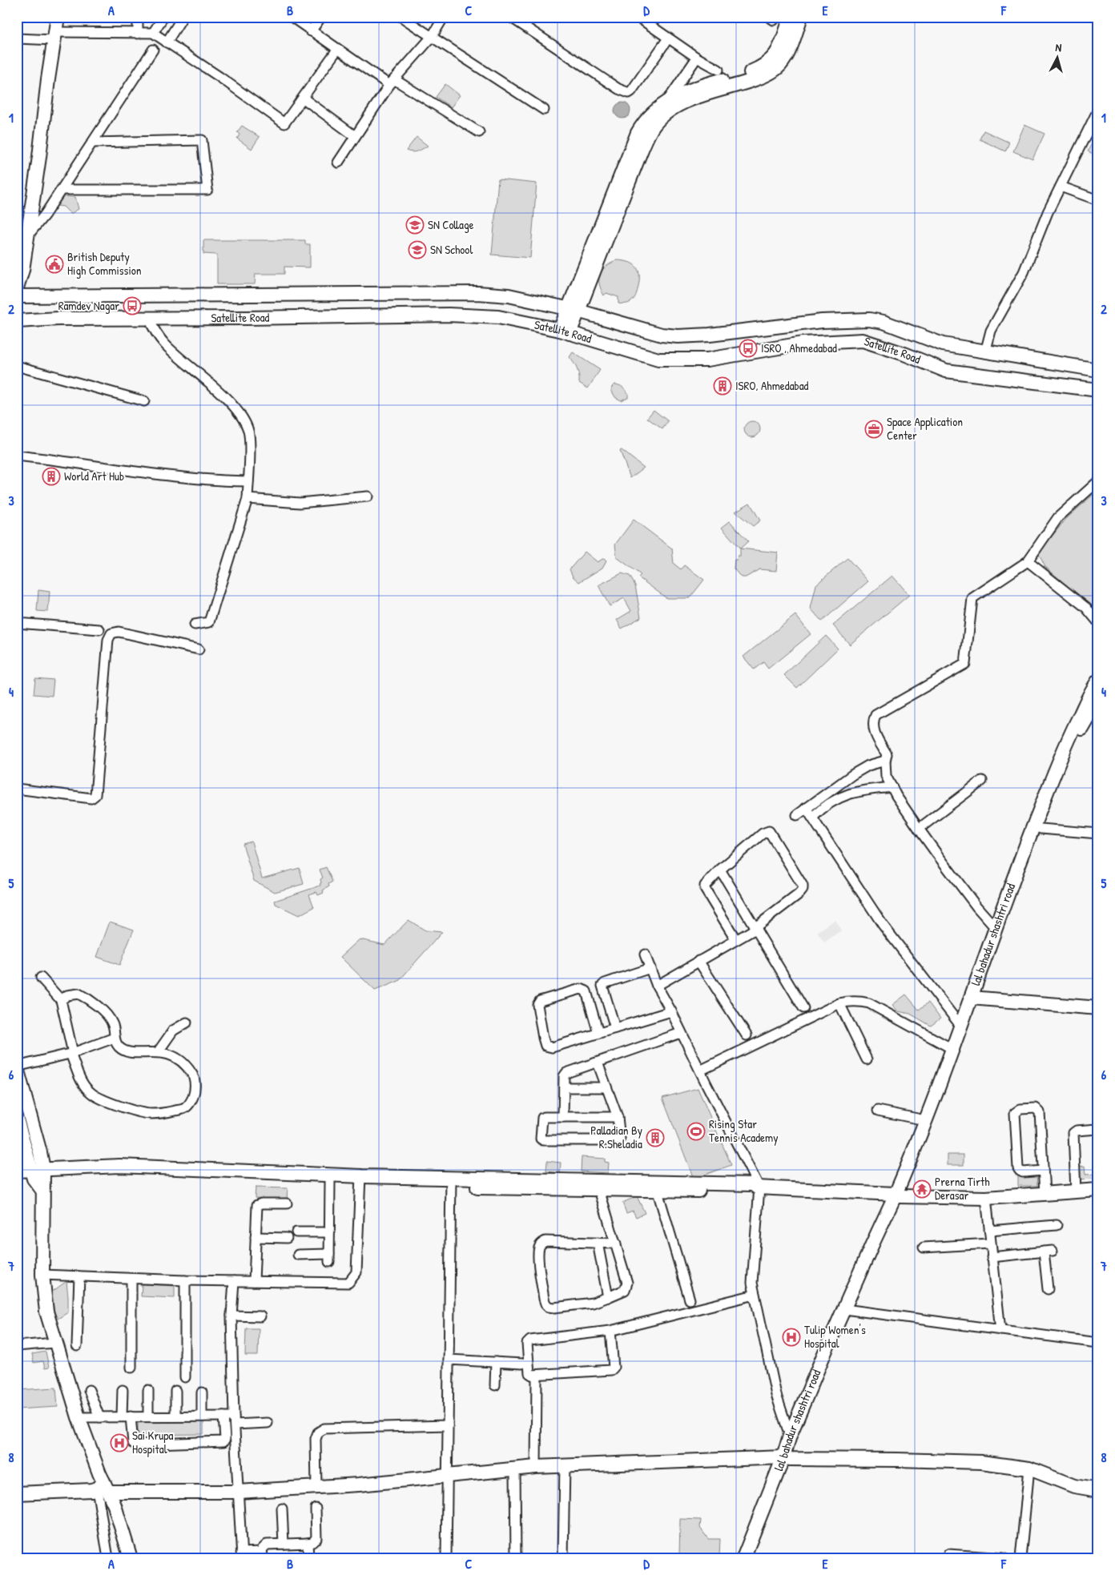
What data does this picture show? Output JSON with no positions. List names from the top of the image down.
{
  "streets": {
    "street": ["Satellite Road", "lal bahadur shashtri road"]
  },
  "places": {
    "school or university": ["SN Collage", "SN School"],
    "public building": ["British Deputy High Commission"],
    "bus stop": ["Ramdev Nagar", "ISRO , Ahmedabad"],
    "building": ["ISRO, Ahmedabad", "World Art Hub", "Palladian By R.Sheladia"],
    "office": ["Space Application Center"],
    "sports": ["Rising Star Tennis Academy"],
    "temple": ["Prerna Tirth Derasar"],
    "hospital": ["Tulip Women's Hospital", "Sai Krupa Hospital"]
  },
  "north": "top",
  "grid": {
    "columns": [
      "A",
      "B",
      "C",
      "D",
      "E",
      "F"
    ],
    "rows": [
      "1",
      "2",
      "3",
      "4",
      "5",
      "6",
      "7",
      "8"
    ]
  }
}
